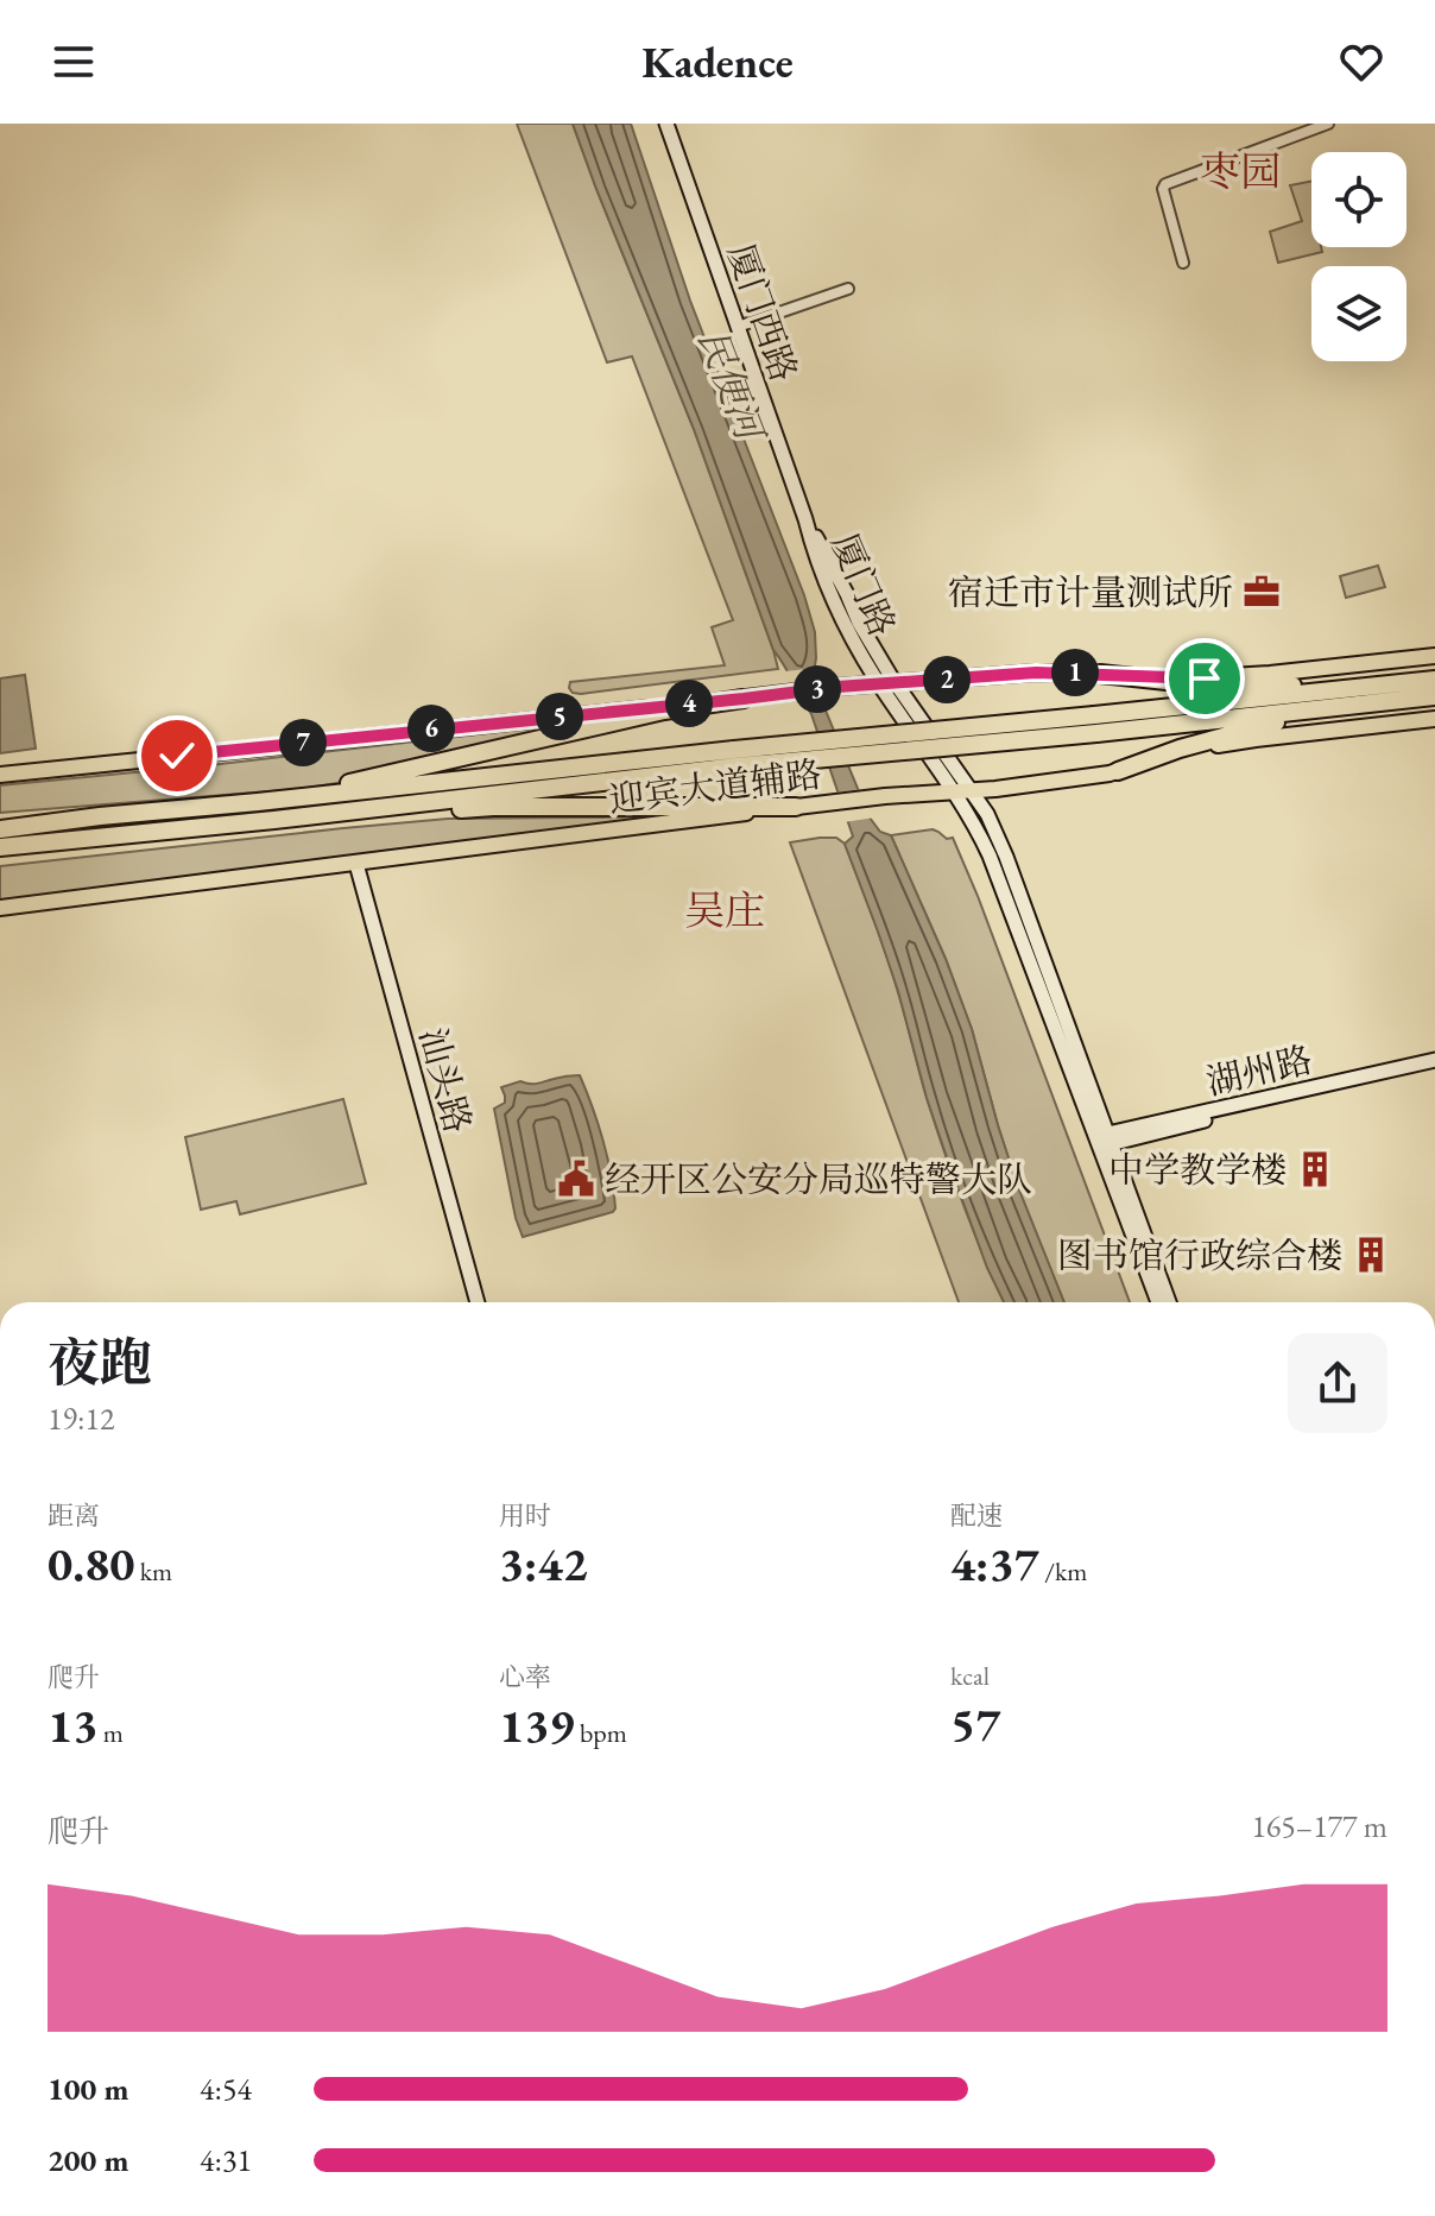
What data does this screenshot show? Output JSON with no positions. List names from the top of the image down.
{
  "streets": {
    "main road": ["迎宾大道辅路"],
    "street": [
      "厦门西路",
      "厦门路",
      "湖州路",
      "汕头路"
    ]
  },
  "crossings": [
    ["厦门西路", "厦门路"],
    ["厦门路", "迎宾大道辅路"],
    ["厦门路", "湖州路"],
    ["迎宾大道辅路", "汕头路"]
  ],
  "districts": ["枣园", "吴庄"],
  "water": ["民便河"],
  "places": {
    "office": ["宿迁市计量测试所"],
    "building": ["中学教学楼", "图书馆行政综合楼"],
    "public building": ["经开区公安分局巡特警大队"]
  },
  "page": {
    "header": "Kadence",
    "pins": [
      "1",
      "2",
      "3",
      "4",
      "5",
      "6",
      "7"
    ],
    "heading": ["夜跑", "19:12"],
    "stats": [
      ["距离", "0.80 km"],
      ["用时", "3:42"],
      ["配速", "4:37 /km"],
      ["爬升", "13 m"],
      ["心率", "139 bpm"],
      ["kcal", "57"]
    ],
    "chart": ["爬升", "165–177 m"],
    "list": [
      {
        "name": "100 m",
        "note": "4:54"
      },
      {
        "name": "200 m",
        "note": "4:31"
      }
    ]
  }
}
